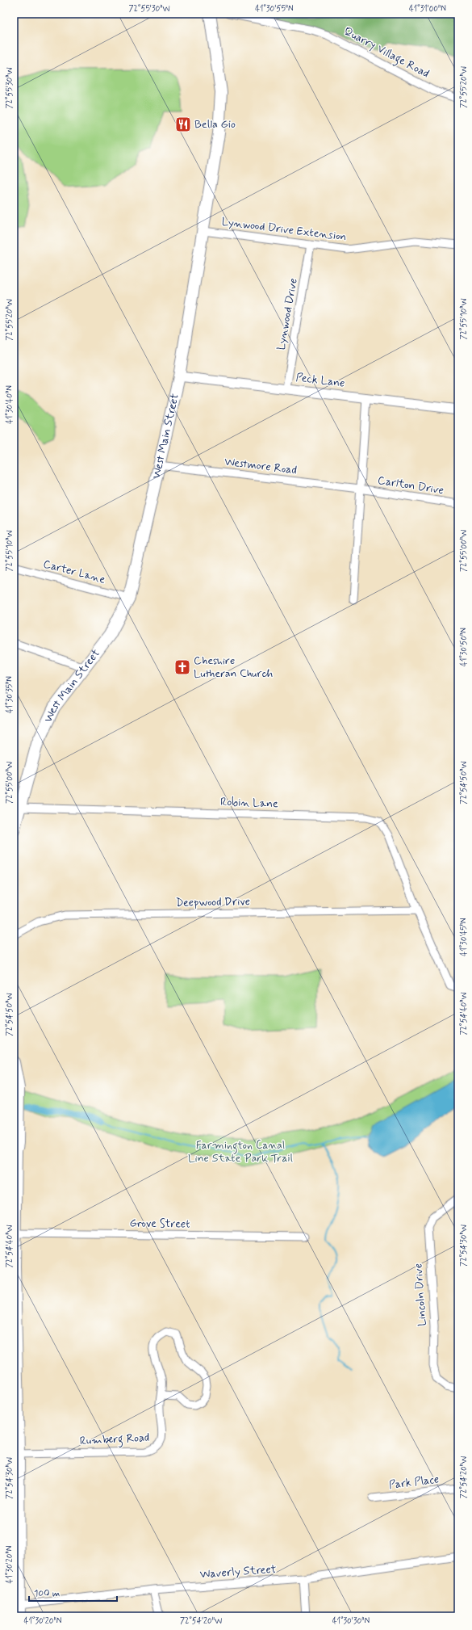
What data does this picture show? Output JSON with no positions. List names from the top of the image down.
{
  "streets": {
    "main road": ["West Main Street"],
    "street": [
      "Quarry Village Road",
      "Lynwood Drive Extension",
      "Lynwood Drive",
      "Peck Lane",
      "Westmore Road",
      "Carlton Drive",
      "Carter Lane",
      "Robin Lane",
      "Deepwood Drive",
      "Grove Street",
      "Lincoln Drive",
      "Rumberg Road",
      "Park Place",
      "Waverly Street"
    ]
  },
  "crossings": [
    ["Lynwood Drive Extension", "Lynwood Drive"],
    ["Lynwood Drive Extension", "West Main Street"],
    ["Lynwood Drive", "Peck Lane"],
    ["Peck Lane", "West Main Street"],
    ["West Main Street", "Westmore Road"],
    ["West Main Street", "Carter Lane"],
    ["West Main Street", "Robin Lane"],
    ["Westmore Road", "Carlton Drive"],
    ["Robin Lane", "Deepwood Drive"]
  ],
  "parks": ["Farmington Canal Line State Park Trail"],
  "places": {
    "restaurant": ["Bella Gio"],
    "church": ["Cheshire Lutheran Church"]
  },
  "scale_bar": "100 m",
  "coordinates": [
    "72°55'30\"W",
    "41°30'55\"N",
    "41°31'00\"N",
    "72°55'20\"W",
    "72°55'10\"W",
    "41°30'40\"N",
    "72°55'00\"W",
    "41°30'50\"N",
    "41°30'35\"N",
    "72°54'50\"W",
    "41°30'45\"N",
    "72°54'40\"W",
    "72°54'30\"W",
    "72°54'20\"W",
    "41°30'20\"N",
    "41°30'30\"N"
  ]
}
